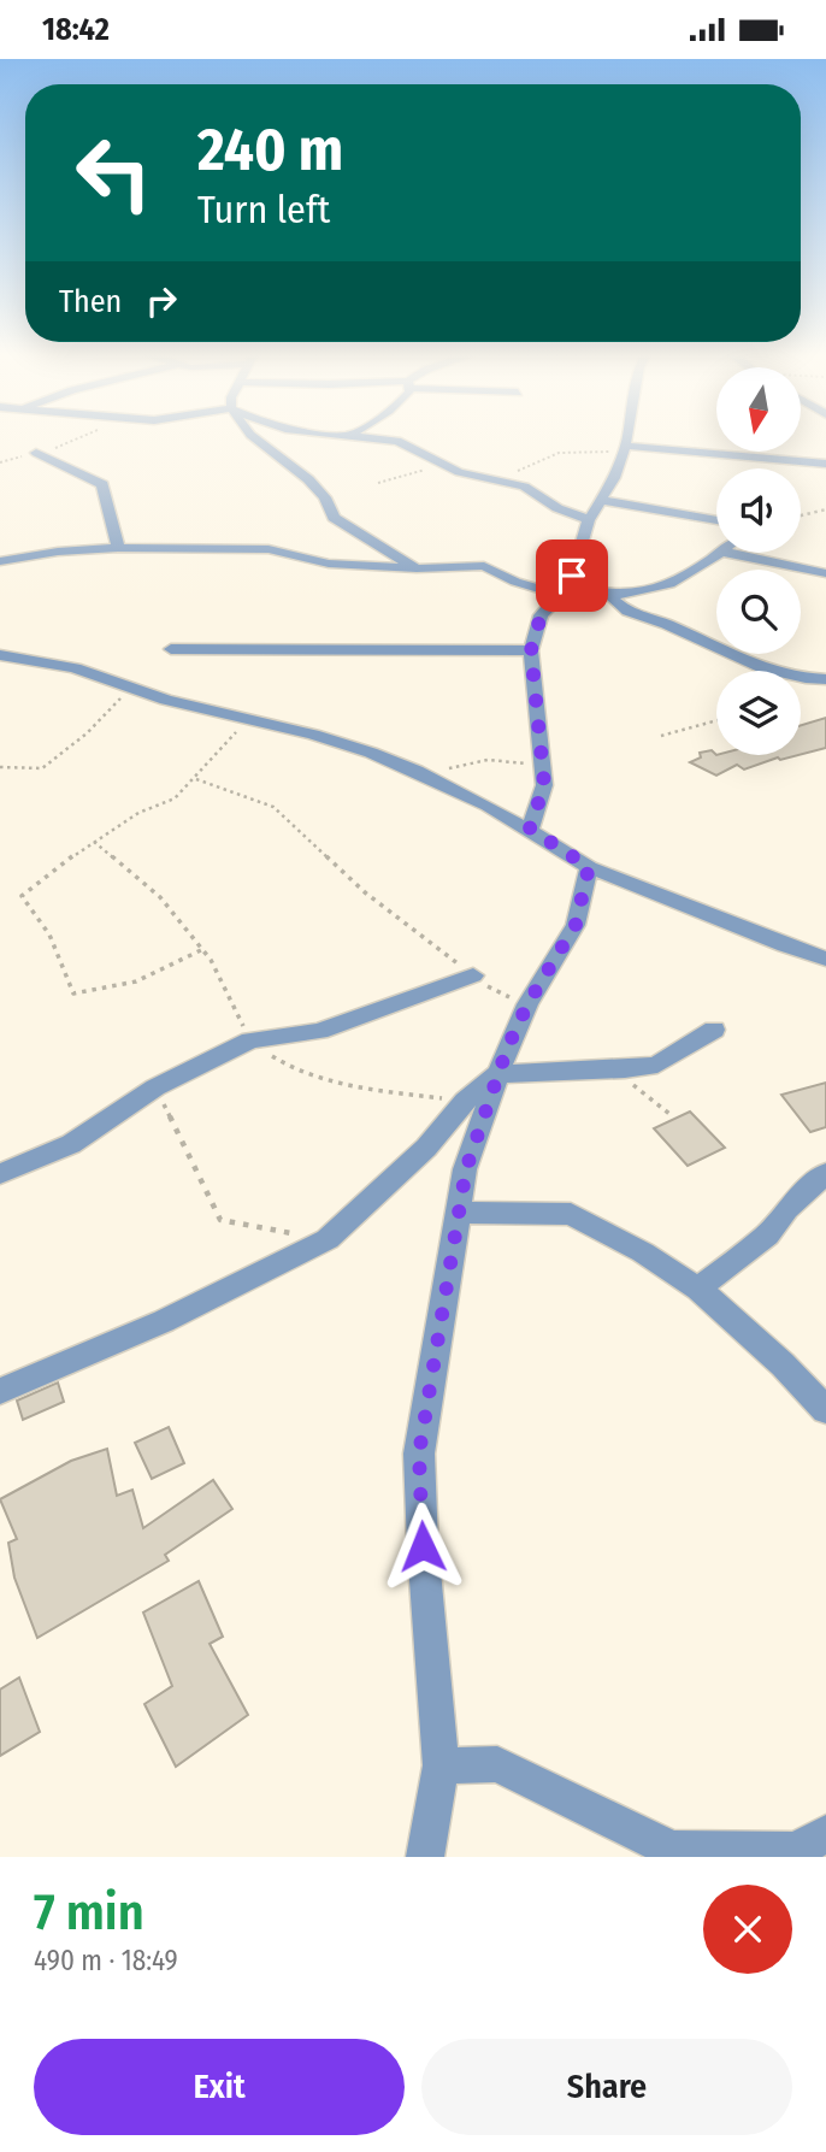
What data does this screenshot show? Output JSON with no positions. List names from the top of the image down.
{
  "north": "bottom",
  "page": {
    "status": "18:42",
    "turn": ["240 m", "Turn left"],
    "then": "Then",
    "heading": ["7 min", "490 m · 18:49"],
    "buttons": ["Exit", "Share"]
  }
}
